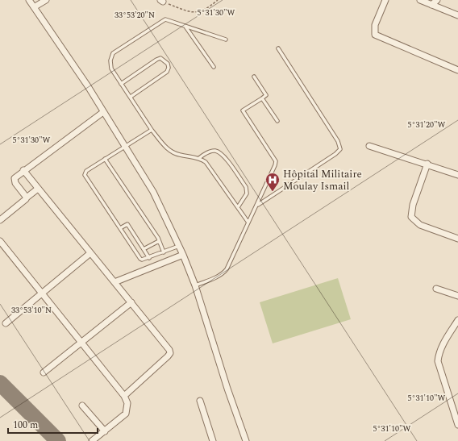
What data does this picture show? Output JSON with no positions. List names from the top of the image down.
{
  "places": {
    "hospital": ["Hôpital Militaire Moulay Ismail"]
  },
  "scale_bar": "100 m",
  "coordinates": [
    "5°31'30\"W",
    "33°53'20\"N",
    "5°31'20\"W",
    "33°53'10\"N",
    "5°31'10\"W"
  ]
}
